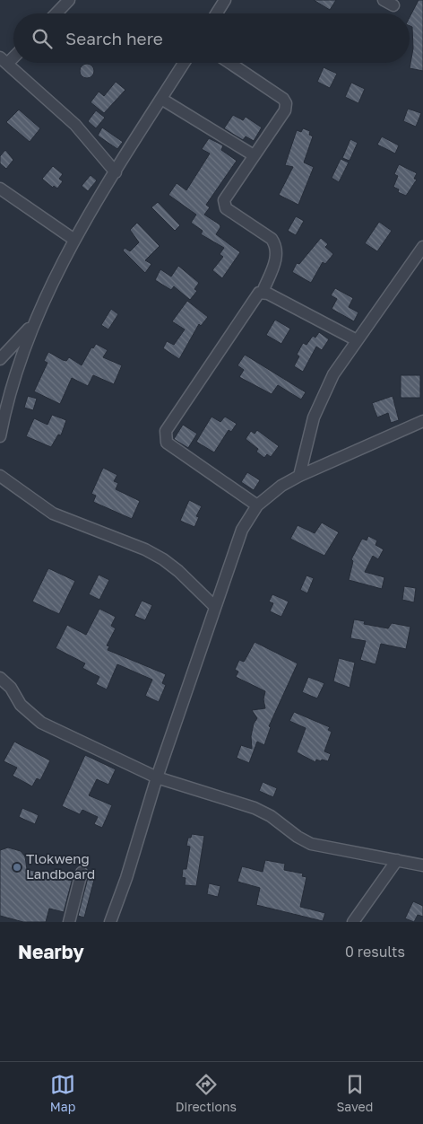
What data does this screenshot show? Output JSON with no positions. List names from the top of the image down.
{
  "places": ["Tlokweng Landboard"],
  "page": {
    "search": "Search here",
    "heading": ["Nearby", "0 results"],
    "nav": ["Map", "Directions", "Saved"]
  }
}
